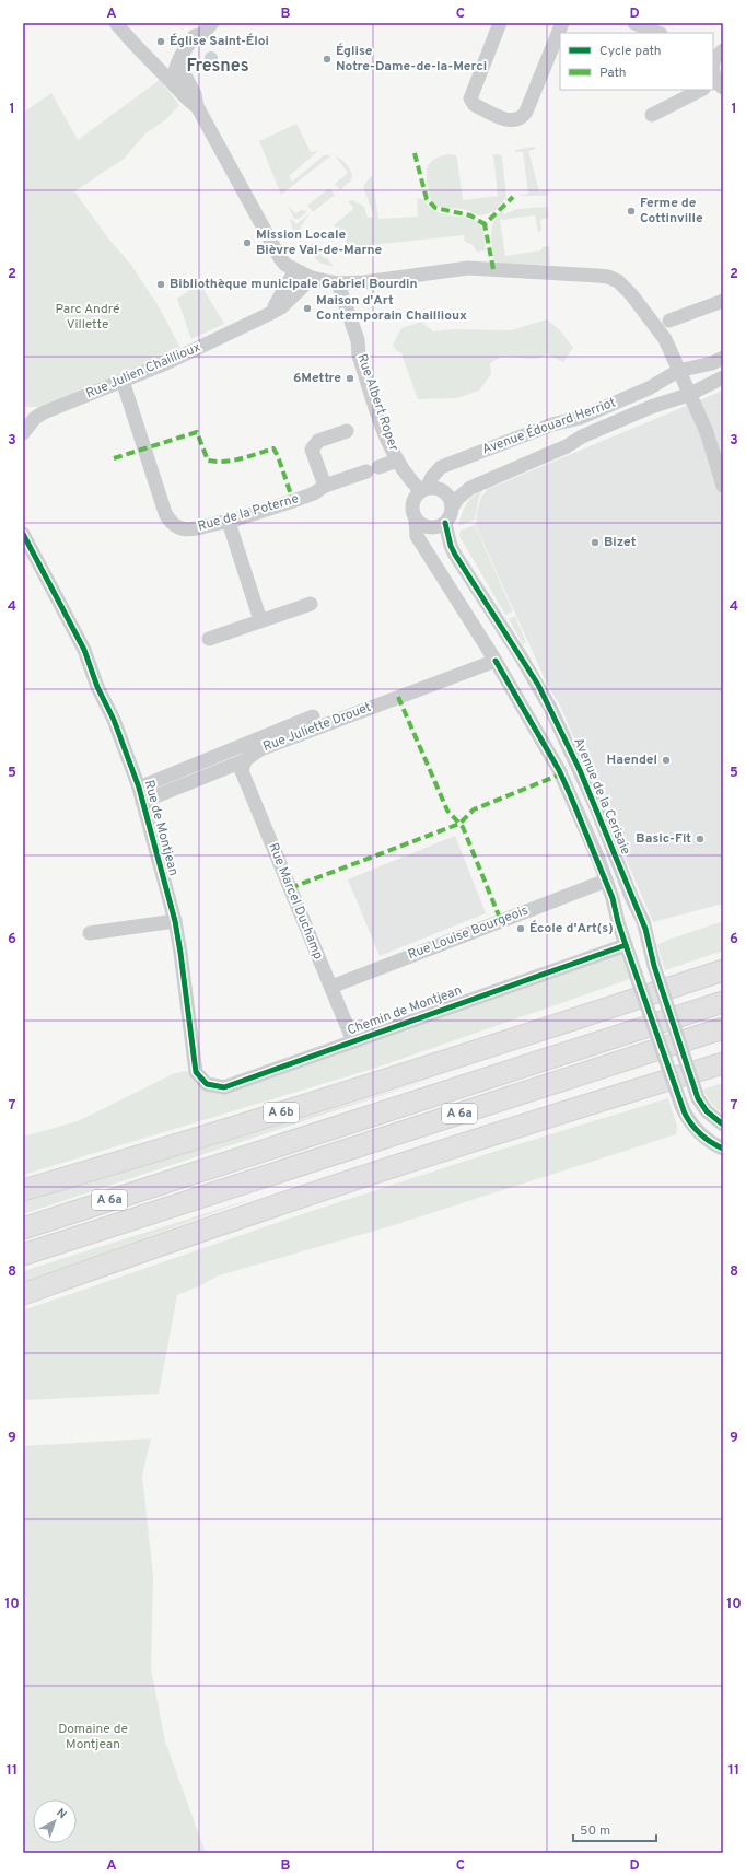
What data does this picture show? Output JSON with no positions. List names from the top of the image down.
{
  "streets": {
    "highway": ["A 6b", "A 6a"],
    "street": [
      "Rue Julien Chaillioux",
      "Rue Albert Roper",
      "Avenue Édouard Herriot",
      "Rue de la Poterne",
      "Rue Juliette Drouet",
      "Avenue de la Cerisaie",
      "Rue de Montjean",
      "Rue Marcel Duchamp",
      "Rue Louise Bourgeois",
      "Chemin de Montjean"
    ]
  },
  "crossings": [
    ["Rue Julien Chaillioux", "Rue de la Poterne"],
    ["Rue Albert Roper", "Avenue Édouard Herriot"],
    ["Rue Albert Roper", "Rue de la Poterne"],
    ["Rue Albert Roper", "Avenue de la Cerisaie"],
    ["Avenue Édouard Herriot", "Avenue de la Cerisaie"],
    ["Rue Juliette Drouet", "Avenue de la Cerisaie"],
    ["Rue Juliette Drouet", "Rue de Montjean"],
    ["Rue Juliette Drouet", "Rue Marcel Duchamp"],
    ["Rue de Montjean", "Chemin de Montjean"],
    ["Rue Marcel Duchamp", "Rue Louise Bourgeois"],
    ["Rue Marcel Duchamp", "Chemin de Montjean"]
  ],
  "districts": ["Fresnes"],
  "parks": ["Parc André Villette", "Domaine de Montjean"],
  "places": [
    "Église Saint-Éloi",
    "Église Notre-Dame-de-la-Merci",
    "Ferme de Cottinville",
    "Mission Locale Bièvre Val-de-Marne",
    "Bibliothèque municipale Gabriel Bourdin",
    "Maison d'Art Contemporain Chaillioux",
    "6Mettre",
    "Bizet",
    "Haendel",
    "Basic-Fit",
    "École d'Art(s)"
  ],
  "legend": ["Cycle path", "Path"],
  "scale_bar": "50 m",
  "north": "top right",
  "grid": {
    "columns": [
      "A",
      "B",
      "C",
      "D"
    ],
    "rows": [
      "1",
      "2",
      "3",
      "4",
      "5",
      "6",
      "7",
      "8",
      "9",
      "10",
      "11"
    ]
  }
}
